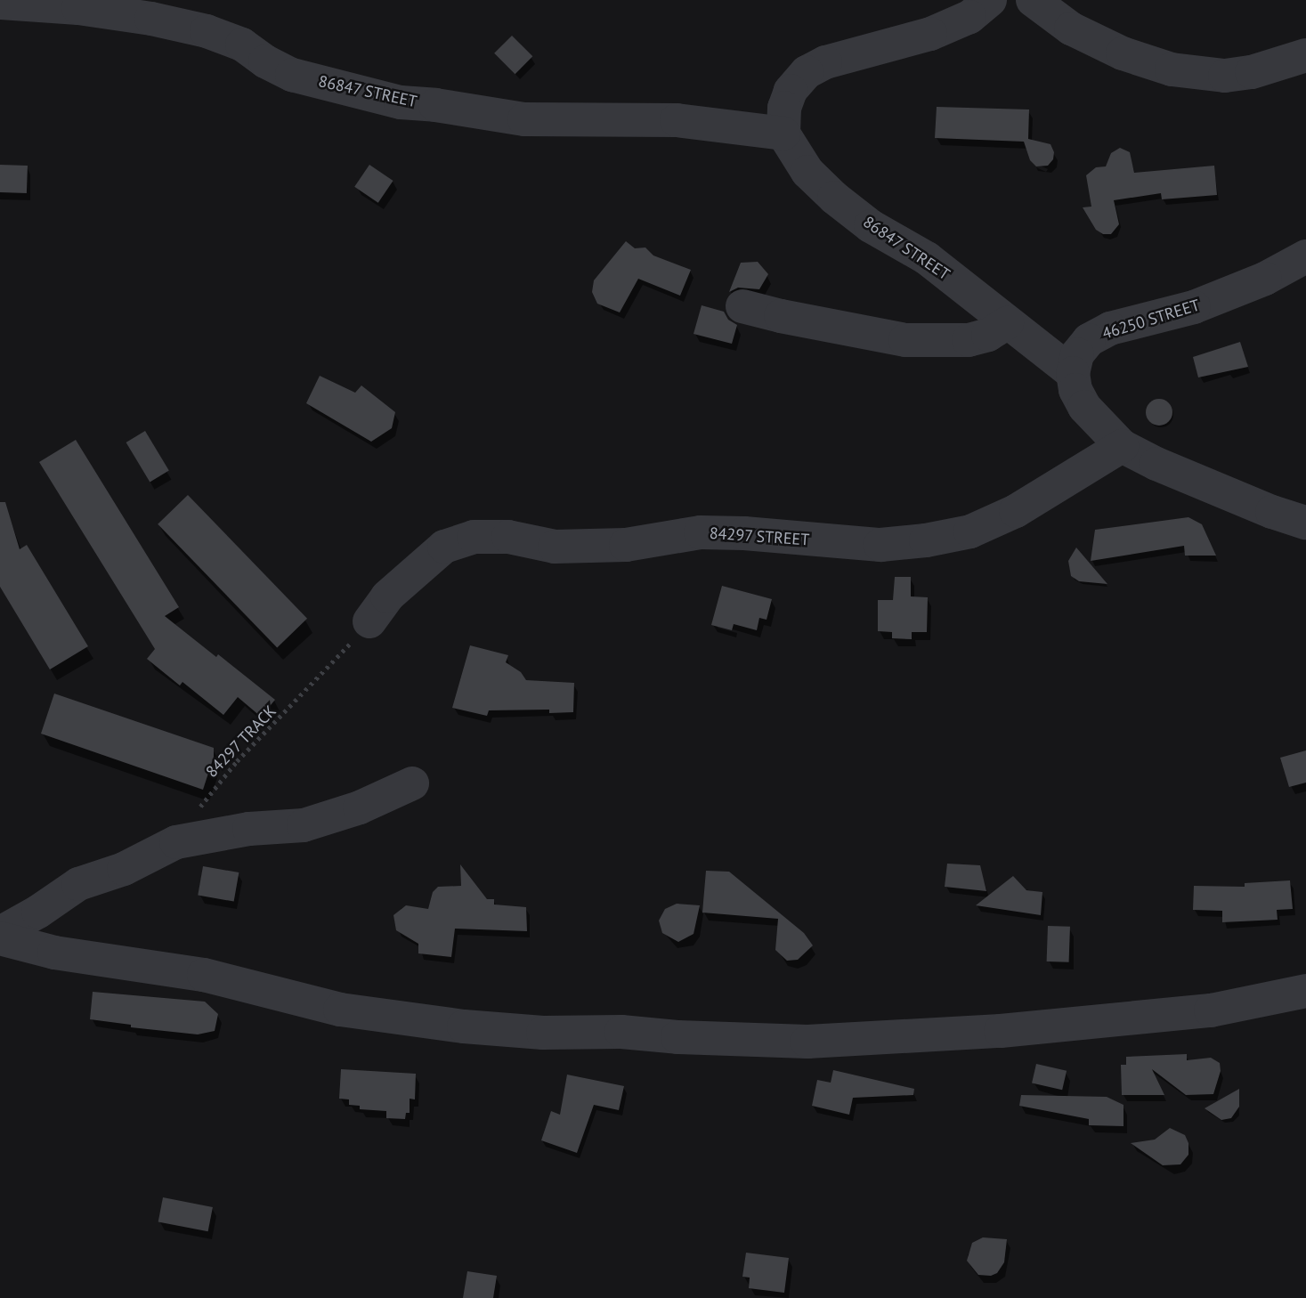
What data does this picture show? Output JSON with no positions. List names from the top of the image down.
{
  "streets": {
    "street": ["86847 STREET", "46250 STREET", "84297 STREET"],
    "path": ["84297 TRACK"]
  },
  "crossings": [
    ["86847 STREET", "46250 STREET"],
    ["84297 STREET", "84297 TRACK"]
  ]
}
